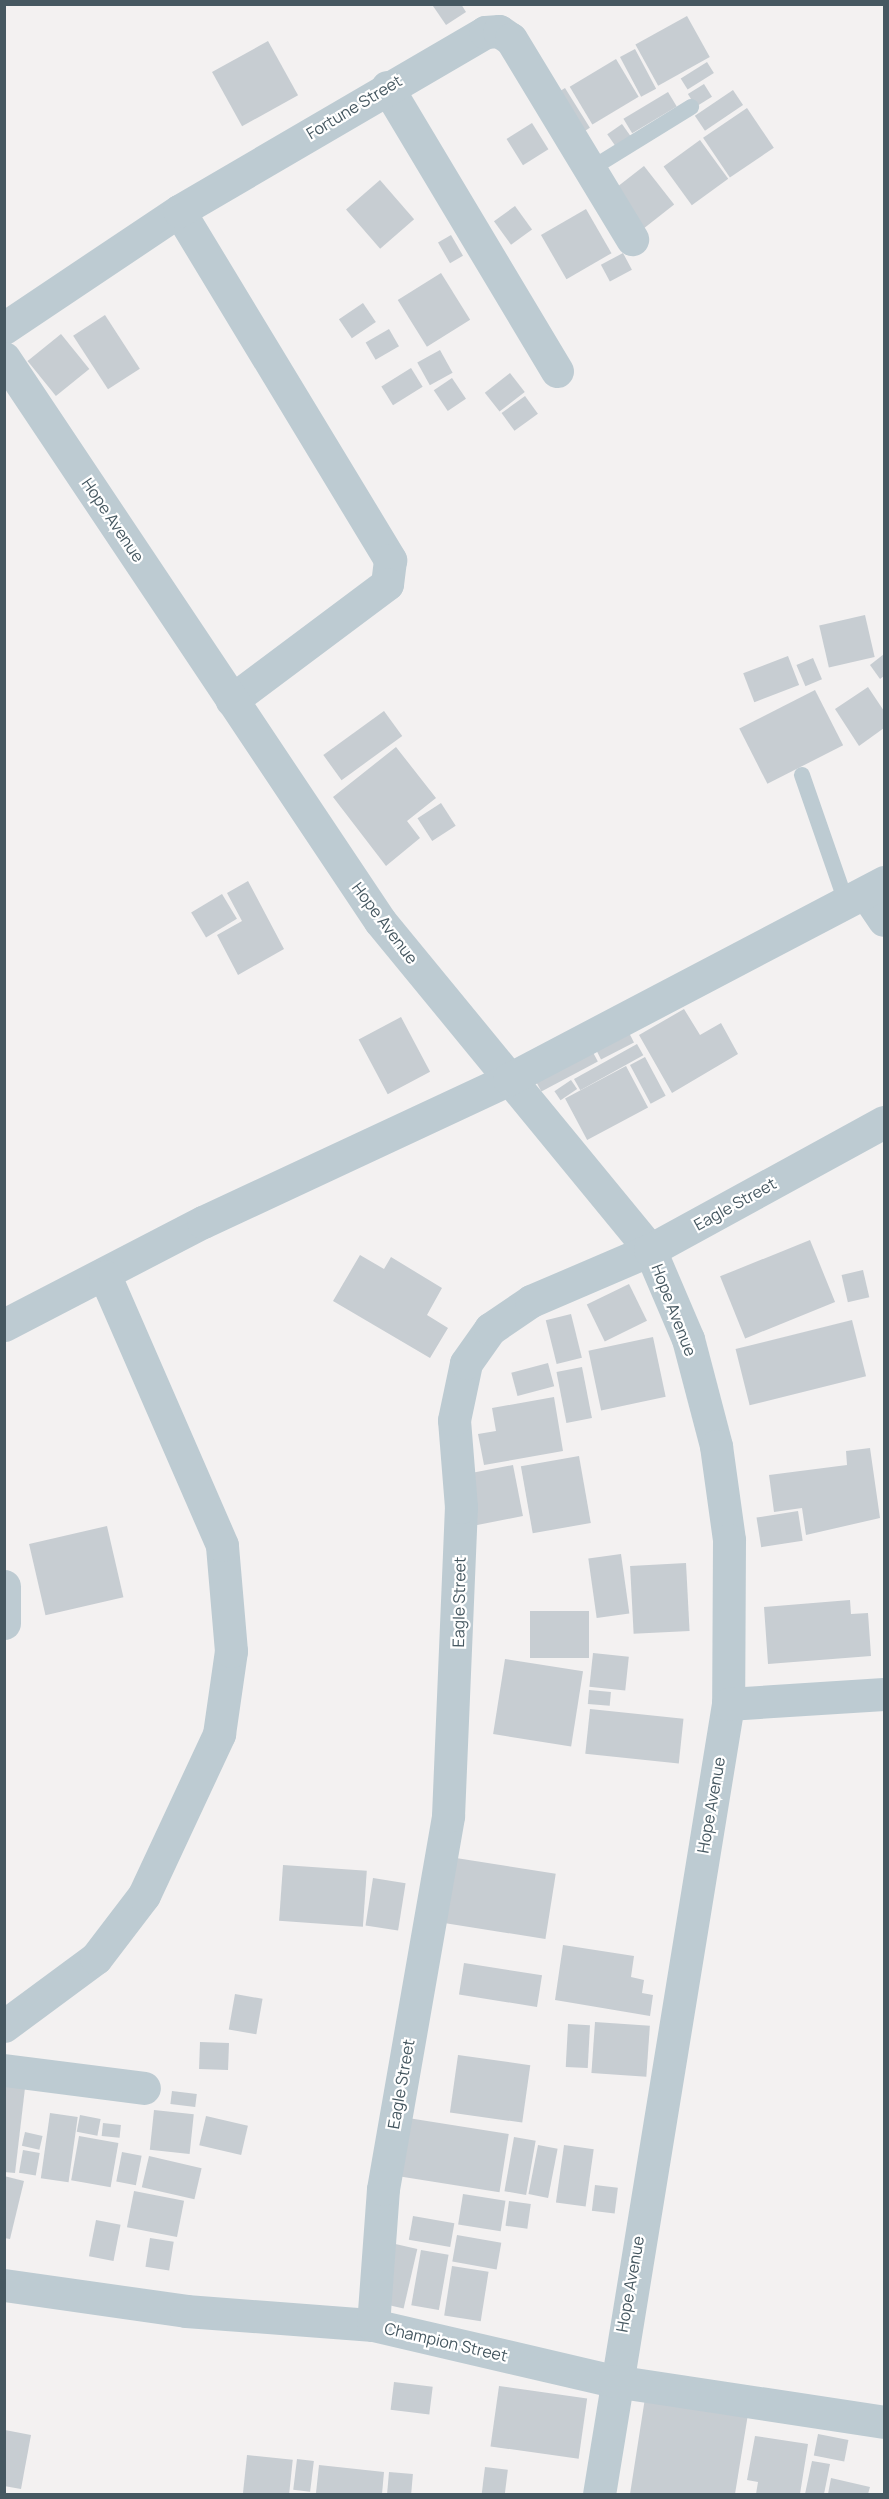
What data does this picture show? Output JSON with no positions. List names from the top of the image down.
{
  "streets": {
    "street": [
      "Fortune Street",
      "Hope Avenue",
      "Eagle Street",
      "Champion Street"
    ]
  },
  "crossings": [
    ["Hope Avenue", "Eagle Street"],
    ["Hope Avenue", "Champion Street"],
    ["Eagle Street", "Champion Street"]
  ]
}
